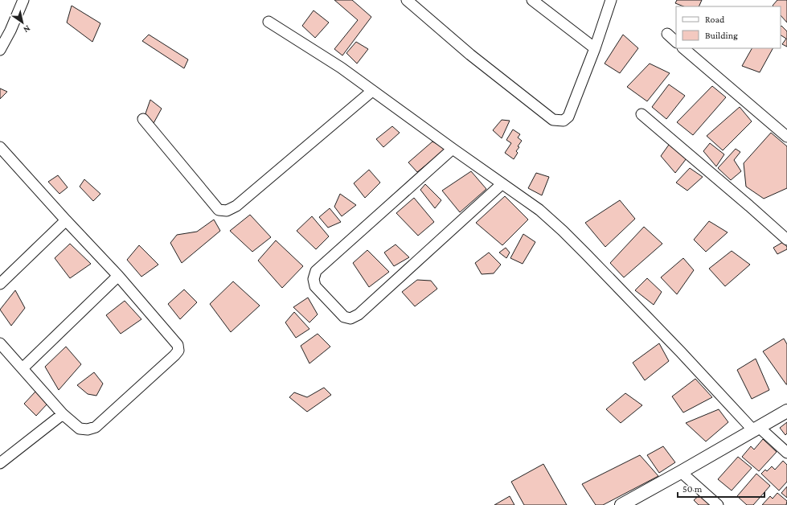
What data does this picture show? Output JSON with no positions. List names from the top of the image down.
{
  "legend": ["Road", "Building"],
  "scale_bar": "50 m",
  "north": "bottom right"
}
